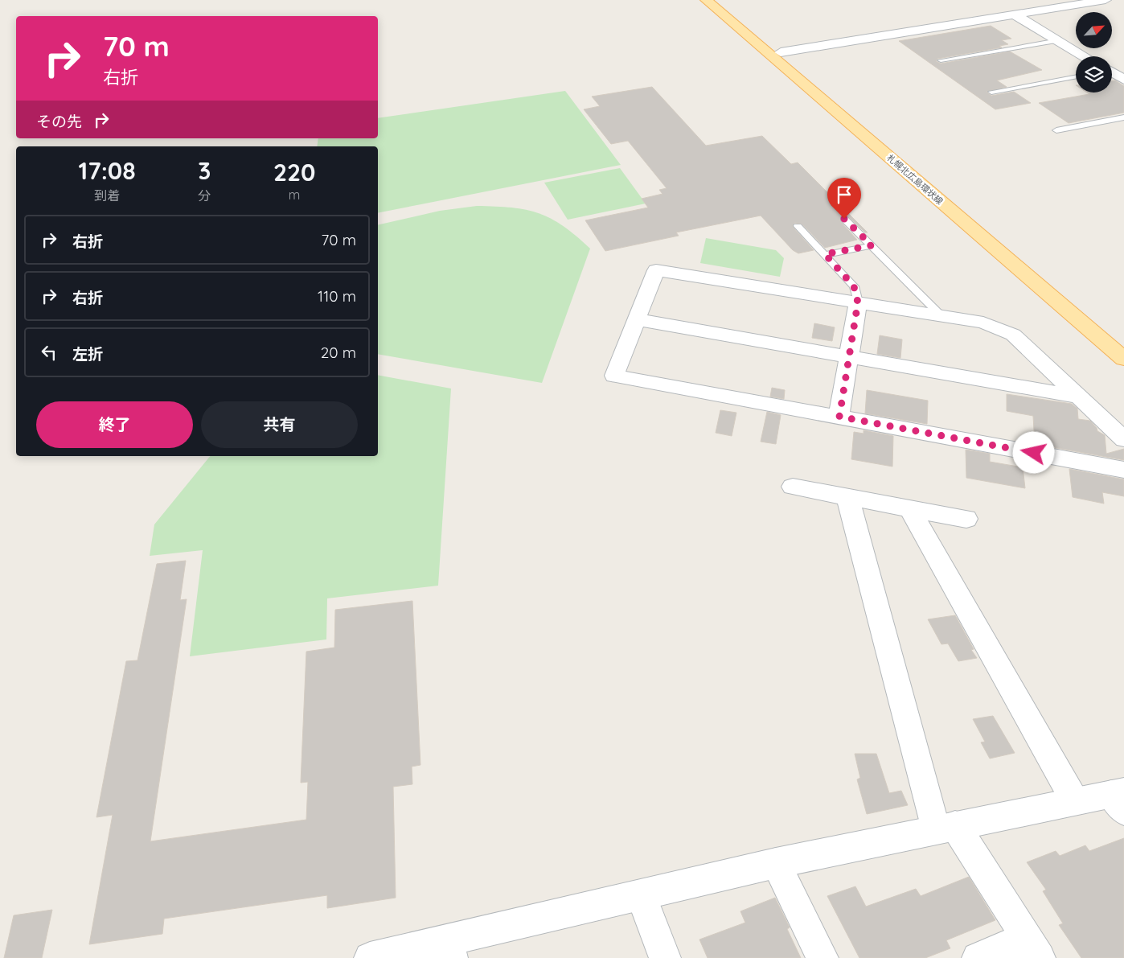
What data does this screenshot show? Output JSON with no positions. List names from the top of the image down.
{
  "streets": {
    "main road": ["札幌北広島環状線"]
  },
  "north": "top right",
  "page": {
    "turn": ["70 m", "右折"],
    "then": "その先",
    "eta": [
      "17:08",
      "到着",
      "3",
      "分",
      "220",
      "m"
    ],
    "list": [
      {
        "name": "右折",
        "value": "70 m"
      },
      {
        "name": "右折",
        "value": "110 m"
      },
      {
        "name": "左折",
        "value": "20 m"
      }
    ],
    "buttons": ["終了", "共有"]
  }
}
